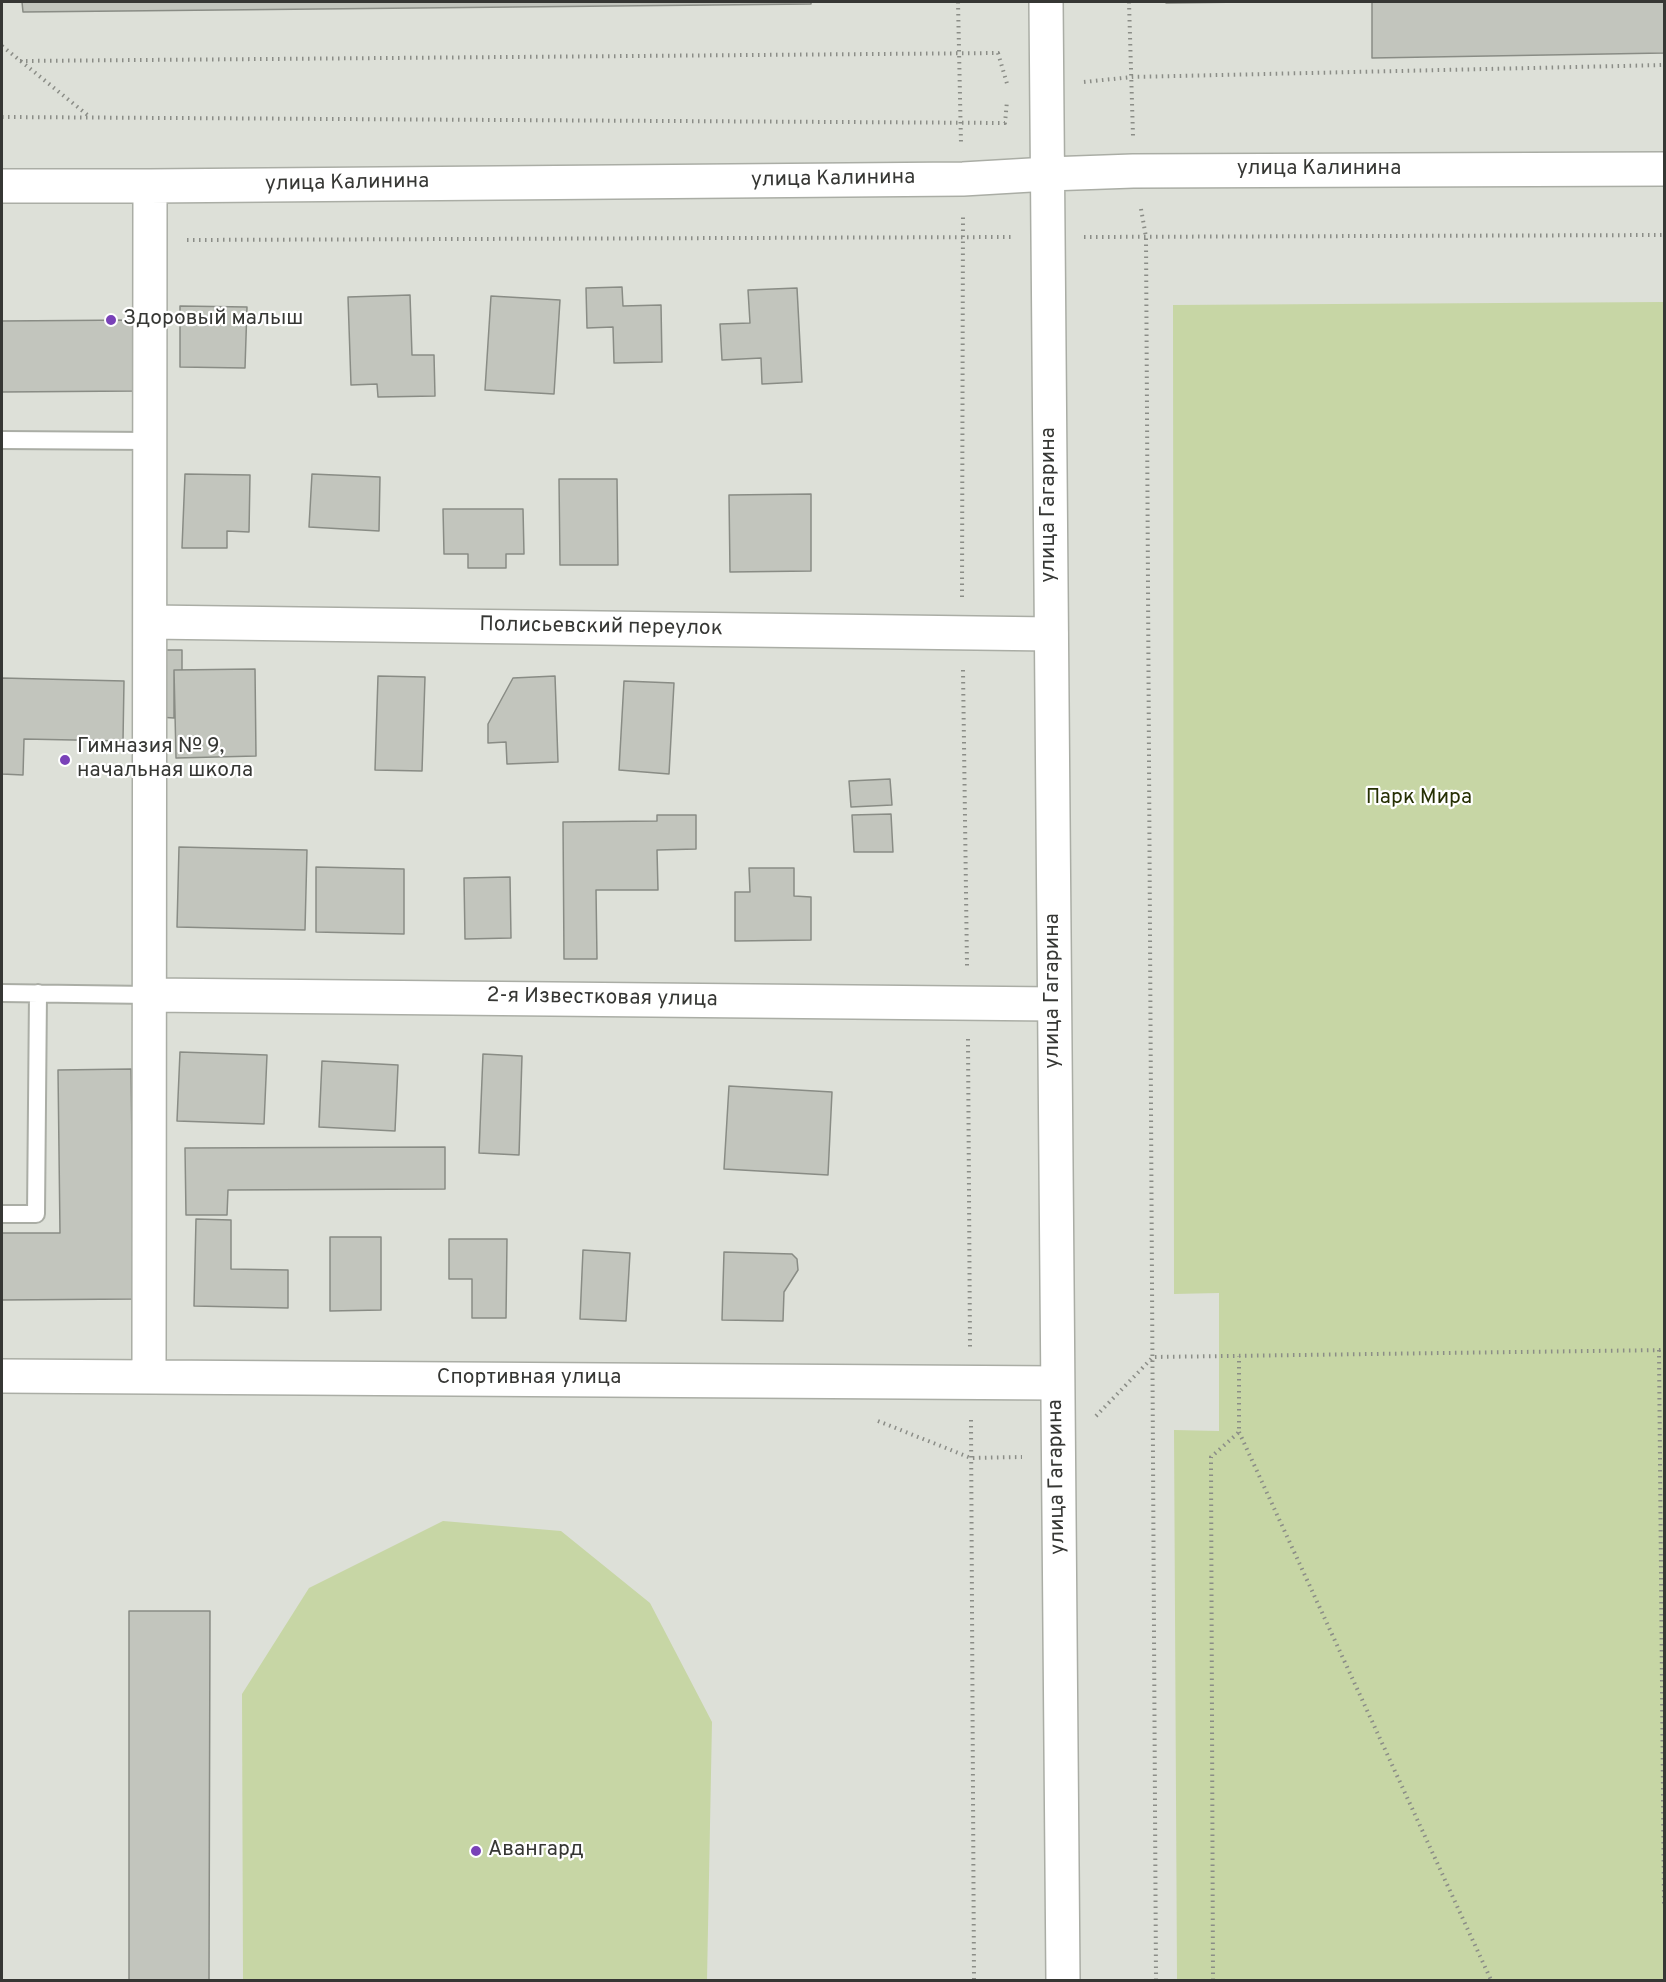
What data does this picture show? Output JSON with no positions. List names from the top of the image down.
{
  "streets": {
    "street": [
      "улица Калинина",
      "улица Гагарина",
      "Полисьевский переулок",
      "2-я Известковая улица",
      "Спортивная улица"
    ]
  },
  "crossings": [
    ["улица Калинина", "улица Гагарина"],
    ["улица Гагарина", "Полисьевский переулок"],
    ["улица Гагарина", "2-я Известковая улица"],
    ["улица Гагарина", "Спортивная улица"]
  ],
  "parks": ["Парк Мира"],
  "places": ["Здоровый малыш", "Гимназия № 9, начальная школа", "Авангард"]
}
